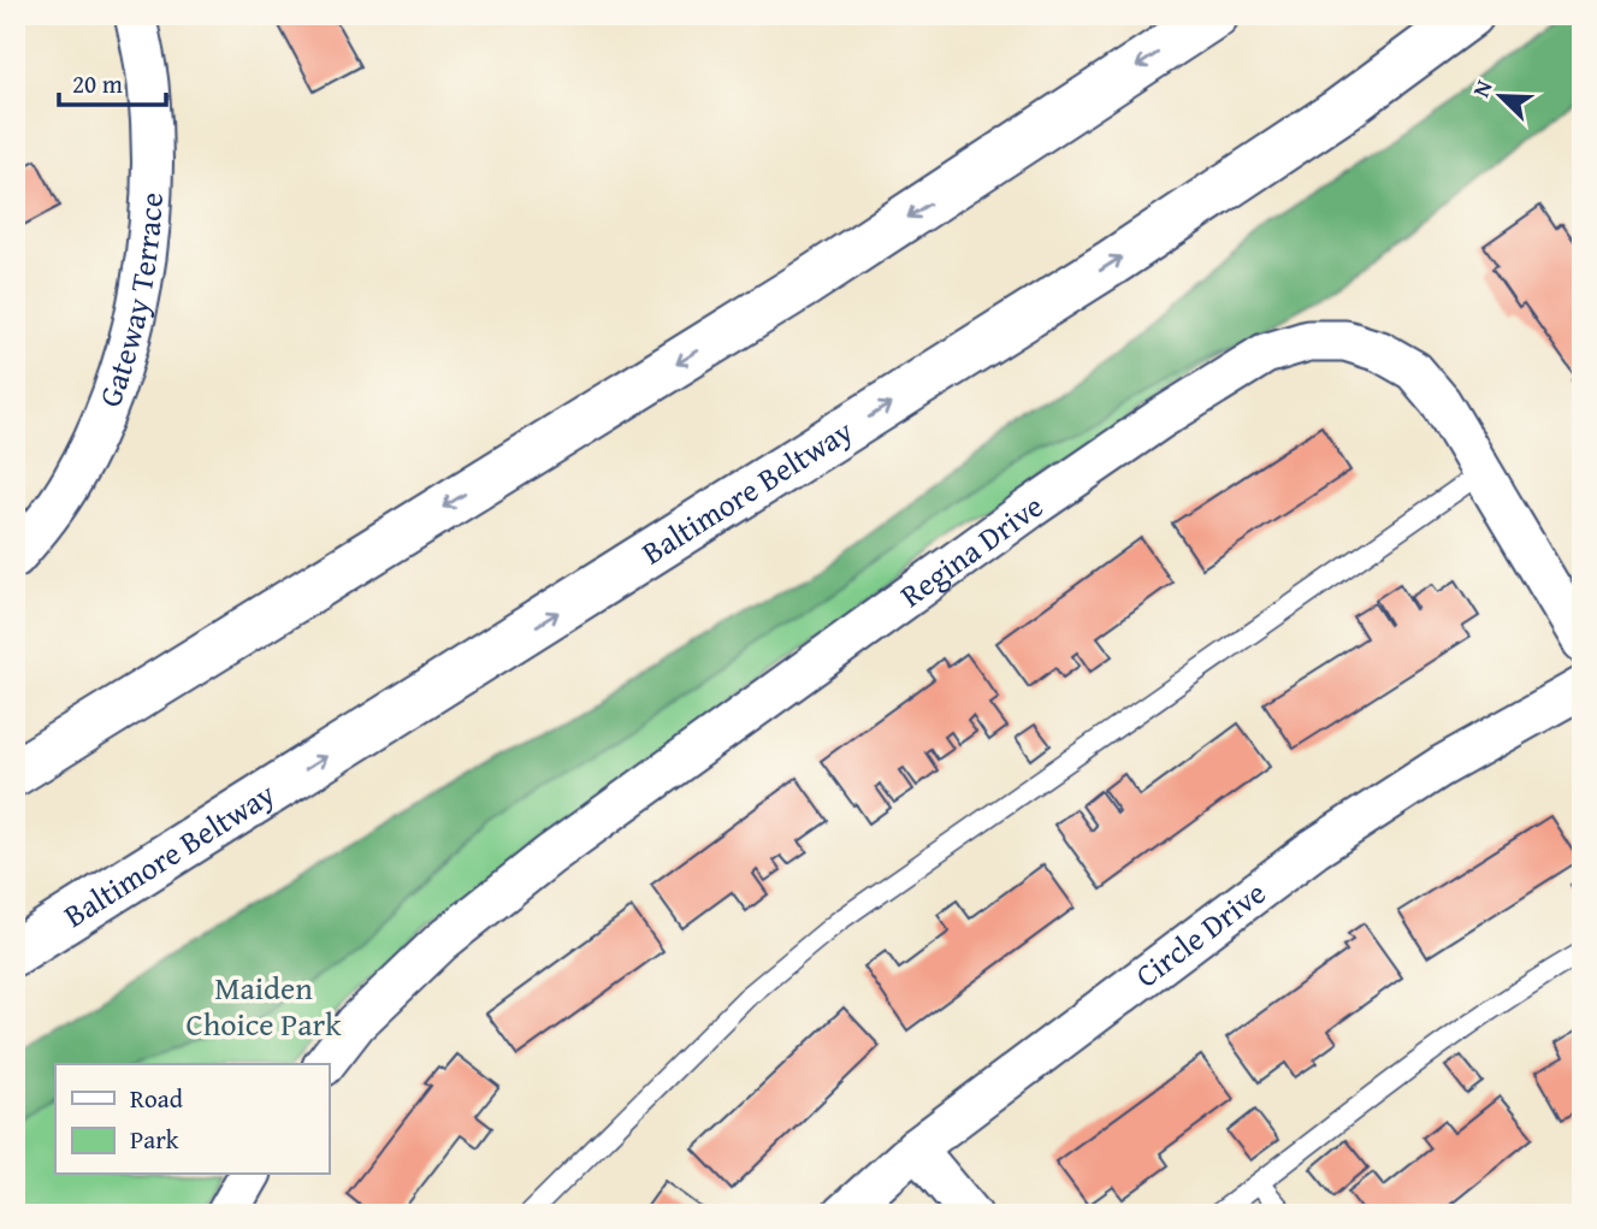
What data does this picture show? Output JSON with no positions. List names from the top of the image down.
{
  "streets": {
    "highway": ["Baltimore Beltway"],
    "street": ["Gateway Terrace", "Regina Drive", "Circle Drive"]
  },
  "parks": ["Maiden Choice Park"],
  "legend": ["Road", "Park"],
  "scale_bar": "20 m",
  "north": "top left"
}
